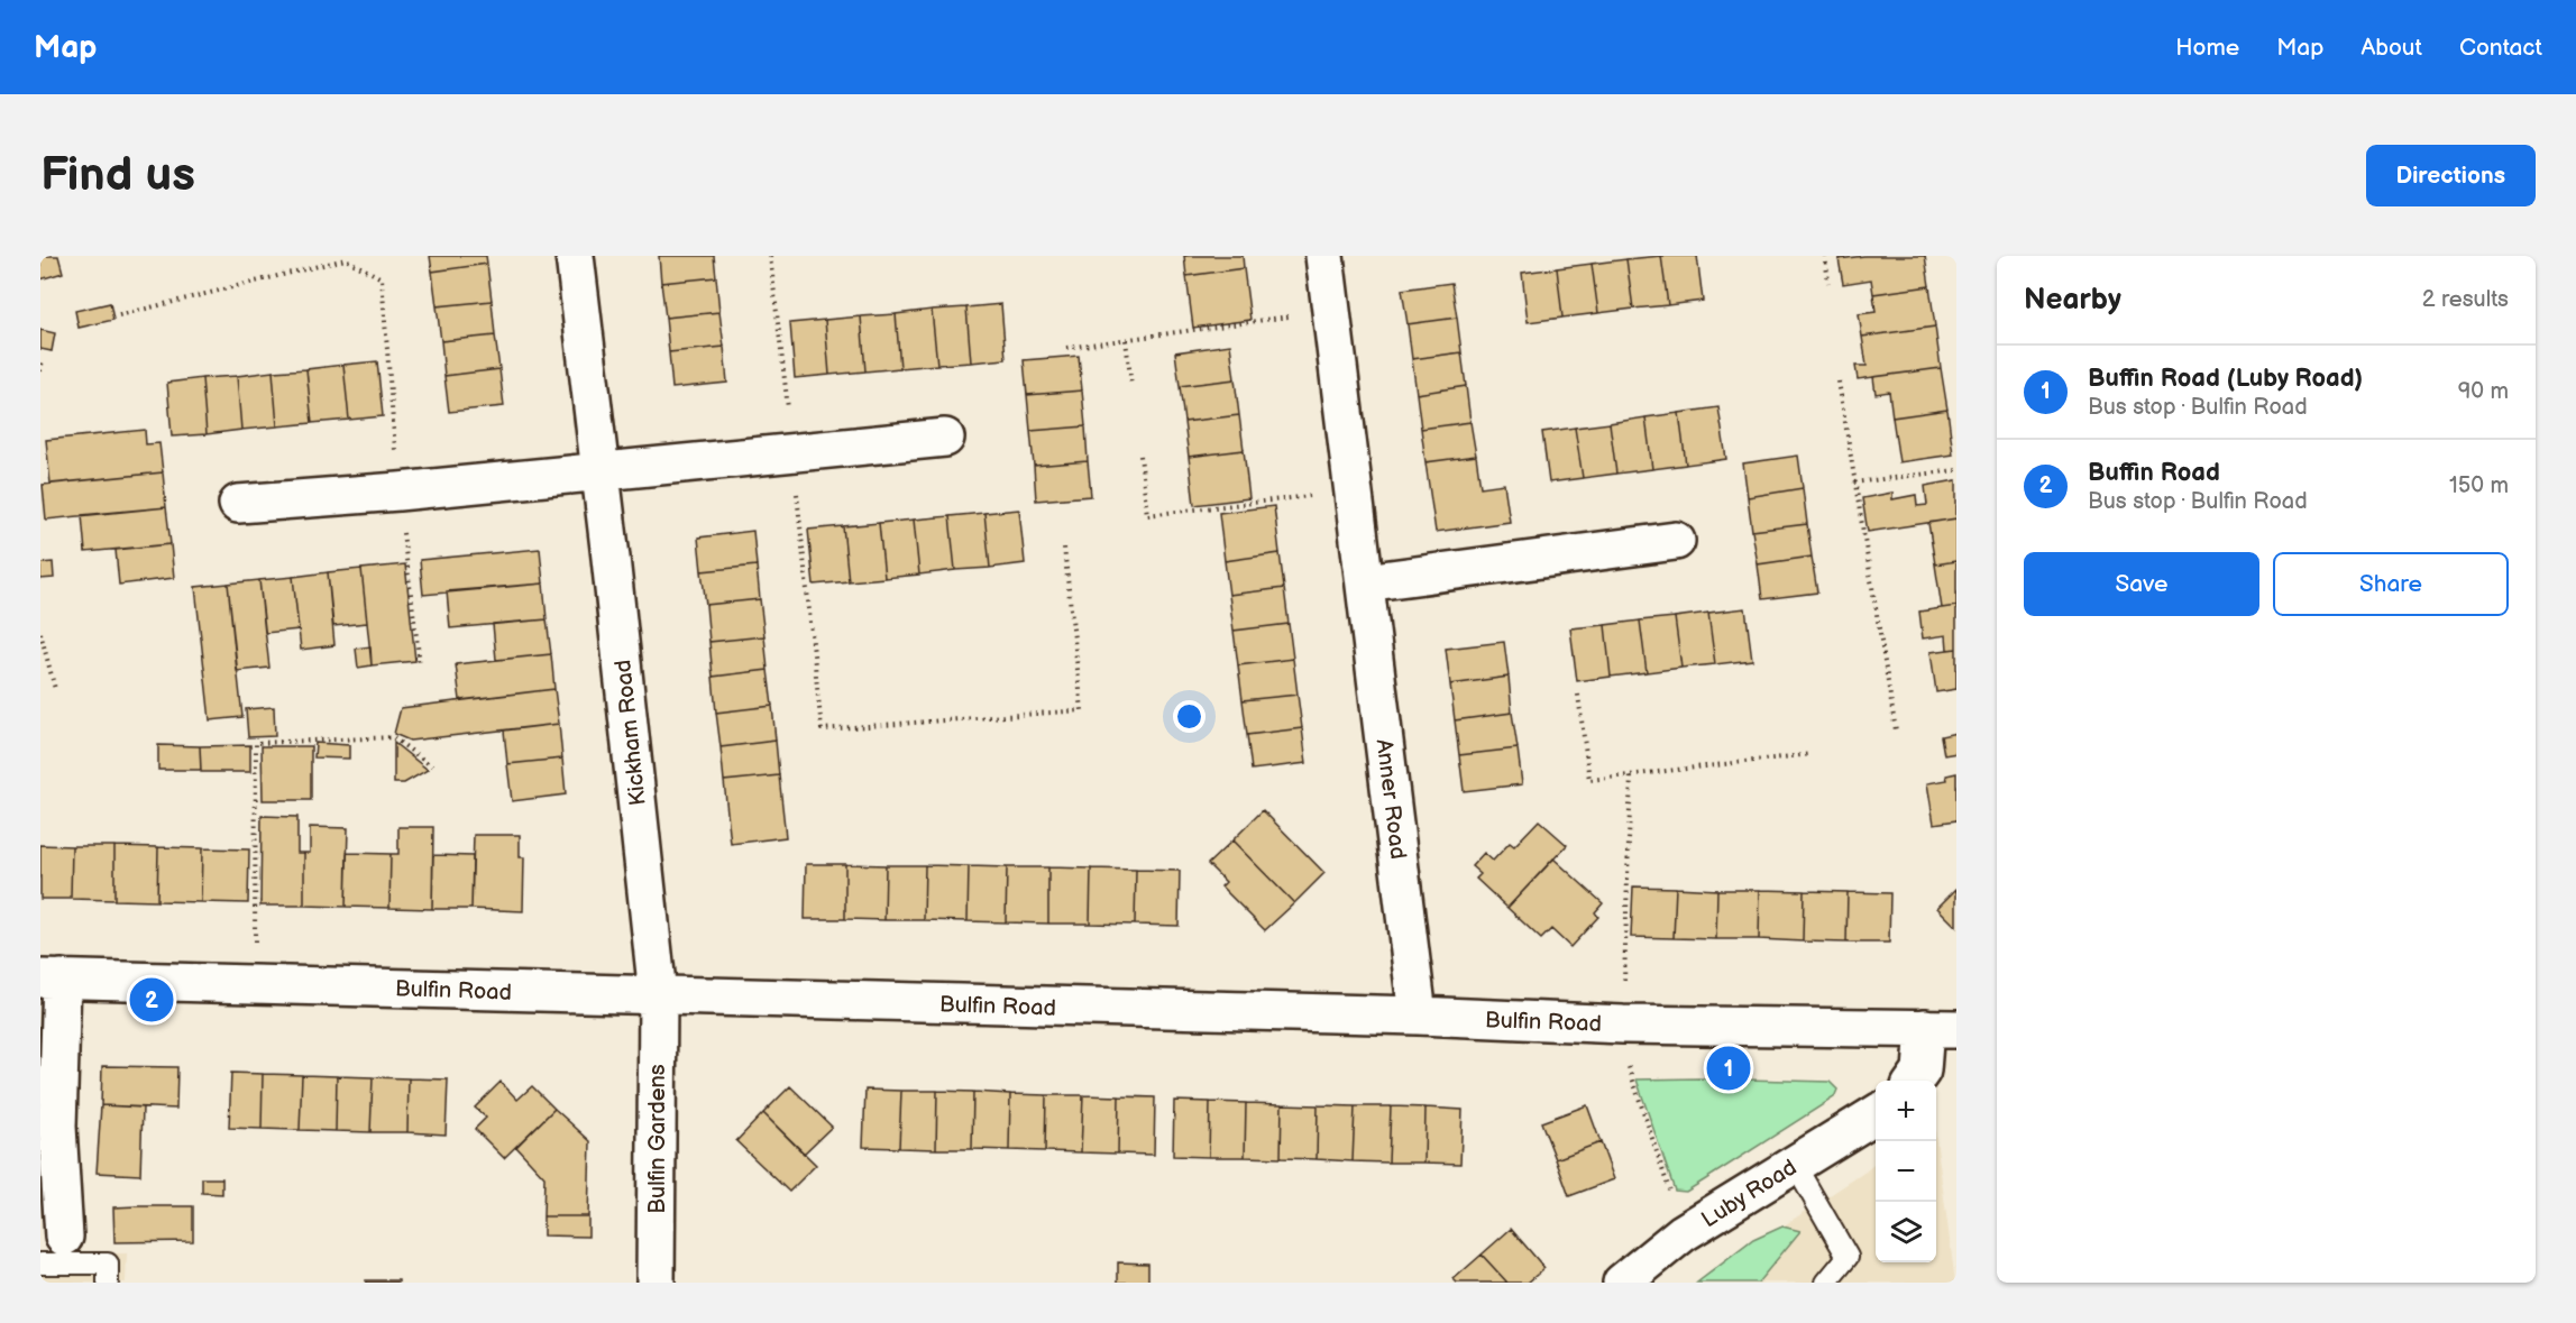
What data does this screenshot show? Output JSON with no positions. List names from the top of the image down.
{
  "streets": {
    "street": [
      "Kickham Road",
      "Anner Road",
      "Bulfin Road",
      "Bulfin Gardens",
      "Luby Road"
    ]
  },
  "crossings": [
    ["Kickham Road", "Bulfin Road"],
    ["Kickham Road", "Bulfin Gardens"],
    ["Anner Road", "Bulfin Road"],
    ["Bulfin Road", "Bulfin Gardens"]
  ],
  "page": {
    "header": "Map",
    "nav": [
      "Home",
      "Map",
      "About",
      "Contact"
    ],
    "buttons": [
      "Directions",
      ["Save", "Share"]
    ],
    "title": "Find us",
    "heading": ["Nearby", "2 results"],
    "list": [
      {
        "mark": "1",
        "name": "Buffin Road (Luby Road)",
        "note": "Bus stop · Bulfin Road",
        "value": "90 m"
      },
      {
        "mark": "2",
        "name": "Buffin Road",
        "note": "Bus stop · Bulfin Road",
        "value": "150 m"
      }
    ],
    "pins": ["2", "1"],
    "map_buttons": ["+", "−"]
  }
}
